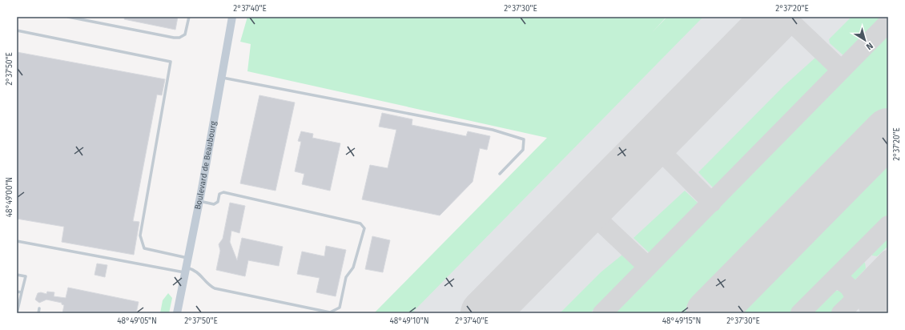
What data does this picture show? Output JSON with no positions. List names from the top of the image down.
{
  "streets": {
    "main road": ["Boulevard de Beaubourg"]
  },
  "north": "bottom right",
  "coordinates": [
    "2°37'40\"E",
    "2°37'30\"E",
    "2°37'20\"E",
    "2°37'50\"E",
    "48°49'00\"N",
    "48°49'05\"N",
    "48°49'10\"N",
    "48°49'15\"N"
  ]
}
